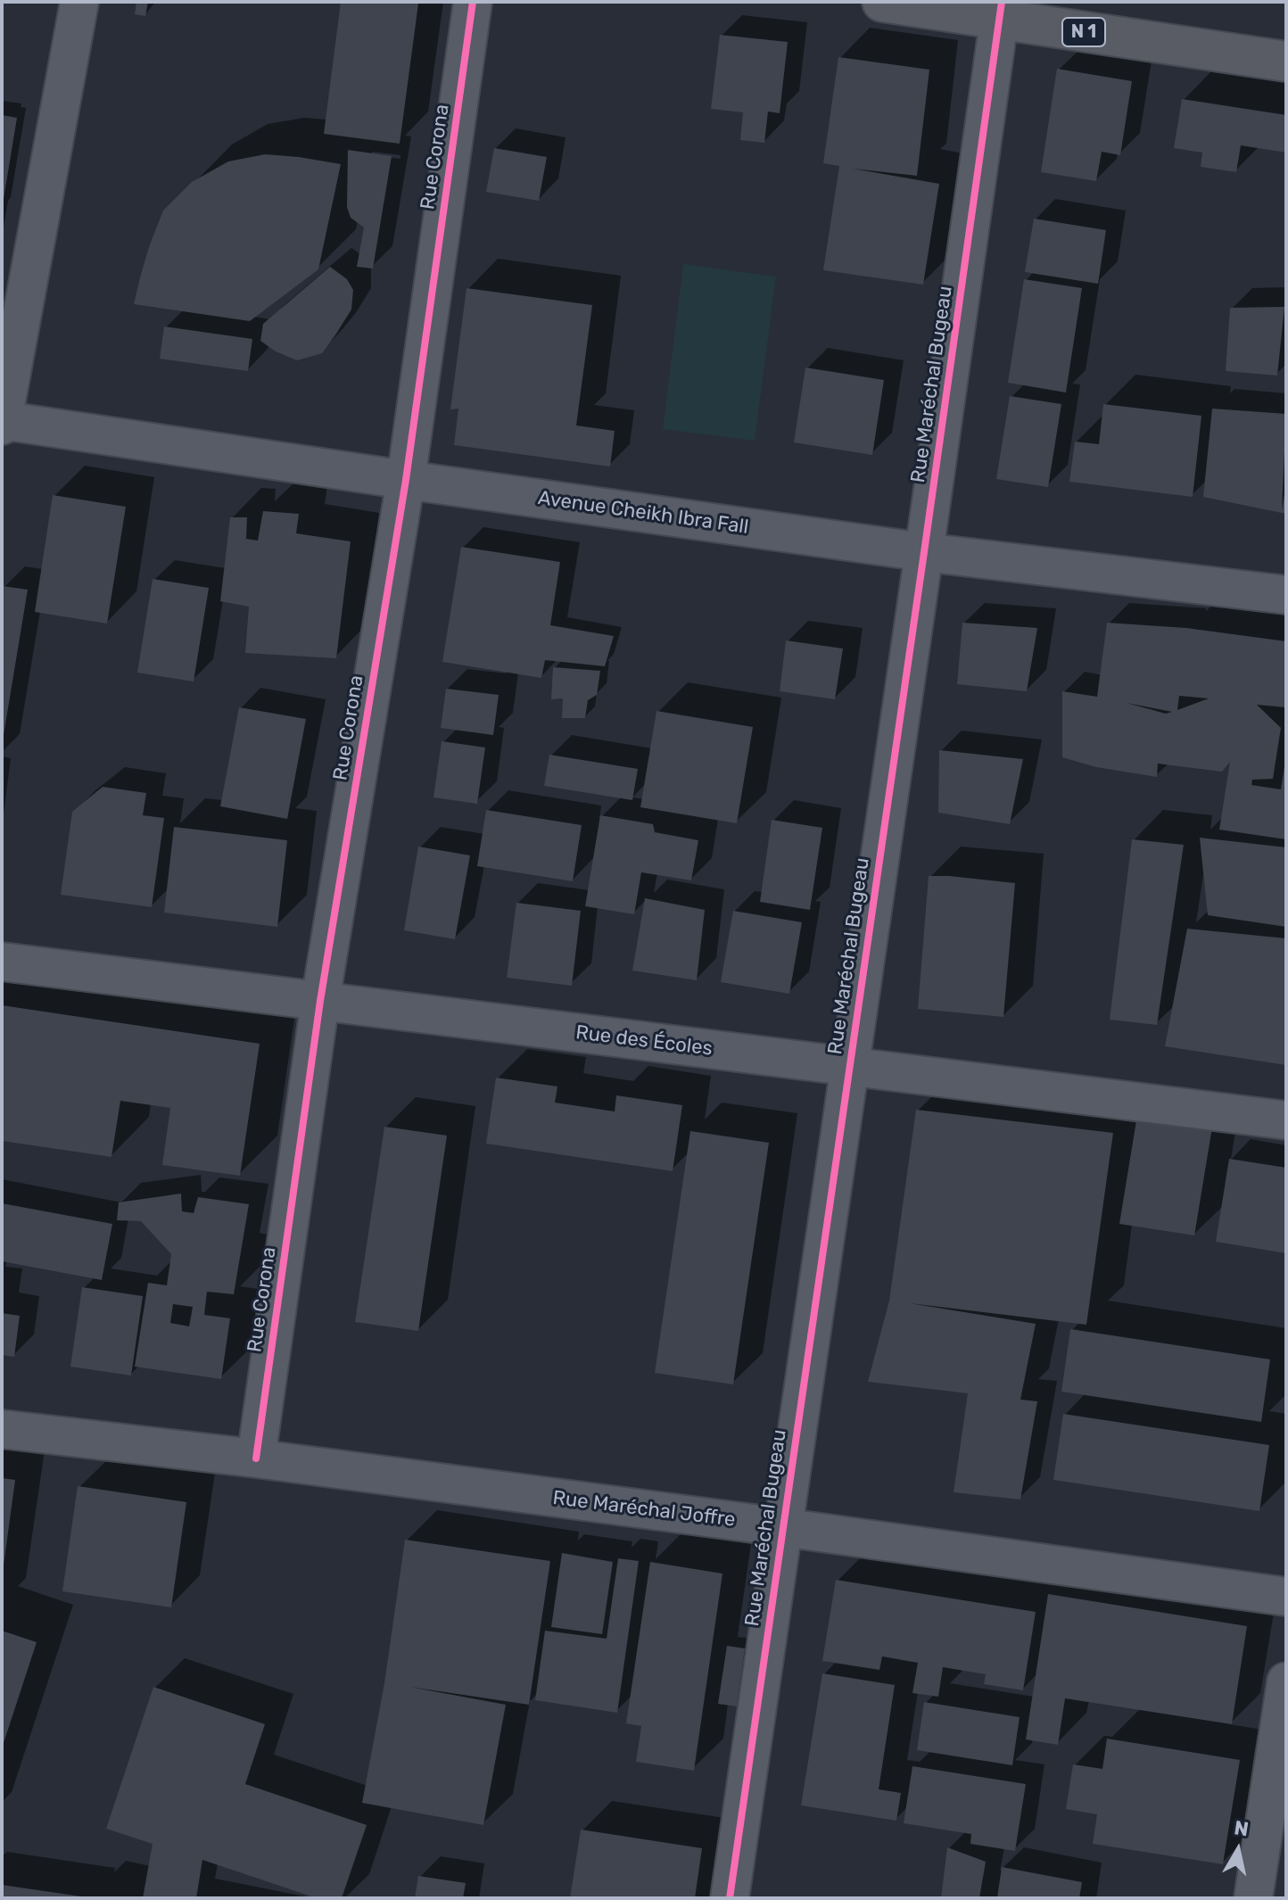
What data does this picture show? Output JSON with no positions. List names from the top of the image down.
{
  "streets": {
    "highway": ["N 1"],
    "street": [
      "Rue Corona",
      "Rue Maréchal Bugeau",
      "Avenue Cheikh Ibra Fall",
      "Rue des Écoles",
      "Rue Maréchal Joffre"
    ]
  },
  "crossings": [
    ["N 1", "Rue Maréchal Bugeau"],
    ["Rue Corona", "Avenue Cheikh Ibra Fall"],
    ["Rue Corona", "Rue des Écoles"],
    ["Rue Corona", "Rue Maréchal Joffre"],
    ["Rue Maréchal Bugeau", "Avenue Cheikh Ibra Fall"],
    ["Rue Maréchal Bugeau", "Rue des Écoles"],
    ["Rue Maréchal Bugeau", "Rue Maréchal Joffre"]
  ],
  "north": "top"
}
